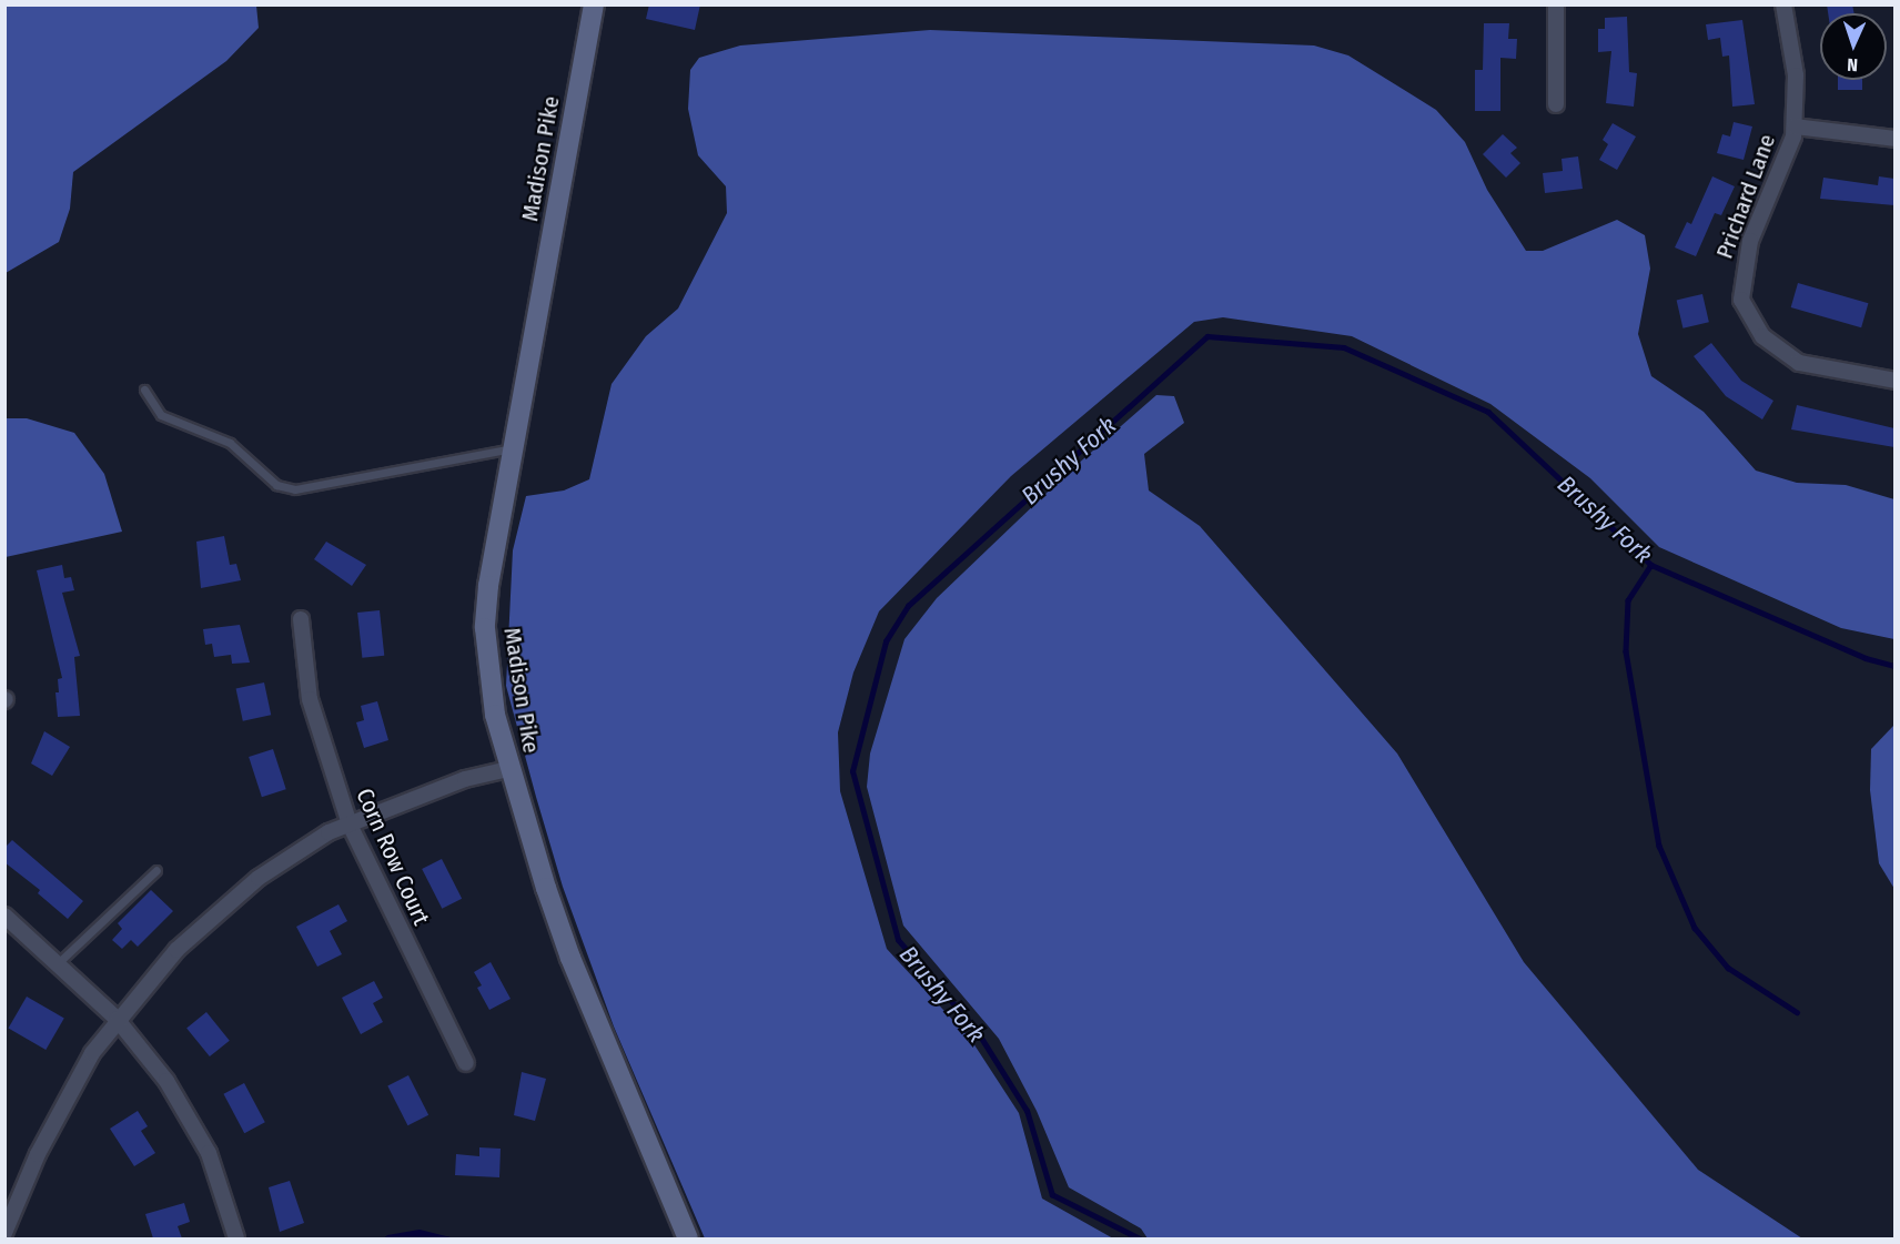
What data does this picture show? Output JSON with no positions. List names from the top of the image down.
{
  "streets": {
    "street": ["Madison Pike", "Prichard Lane", "Corn Row Court"]
  },
  "water": ["Brushy Fork"],
  "north": "bottom"
}
